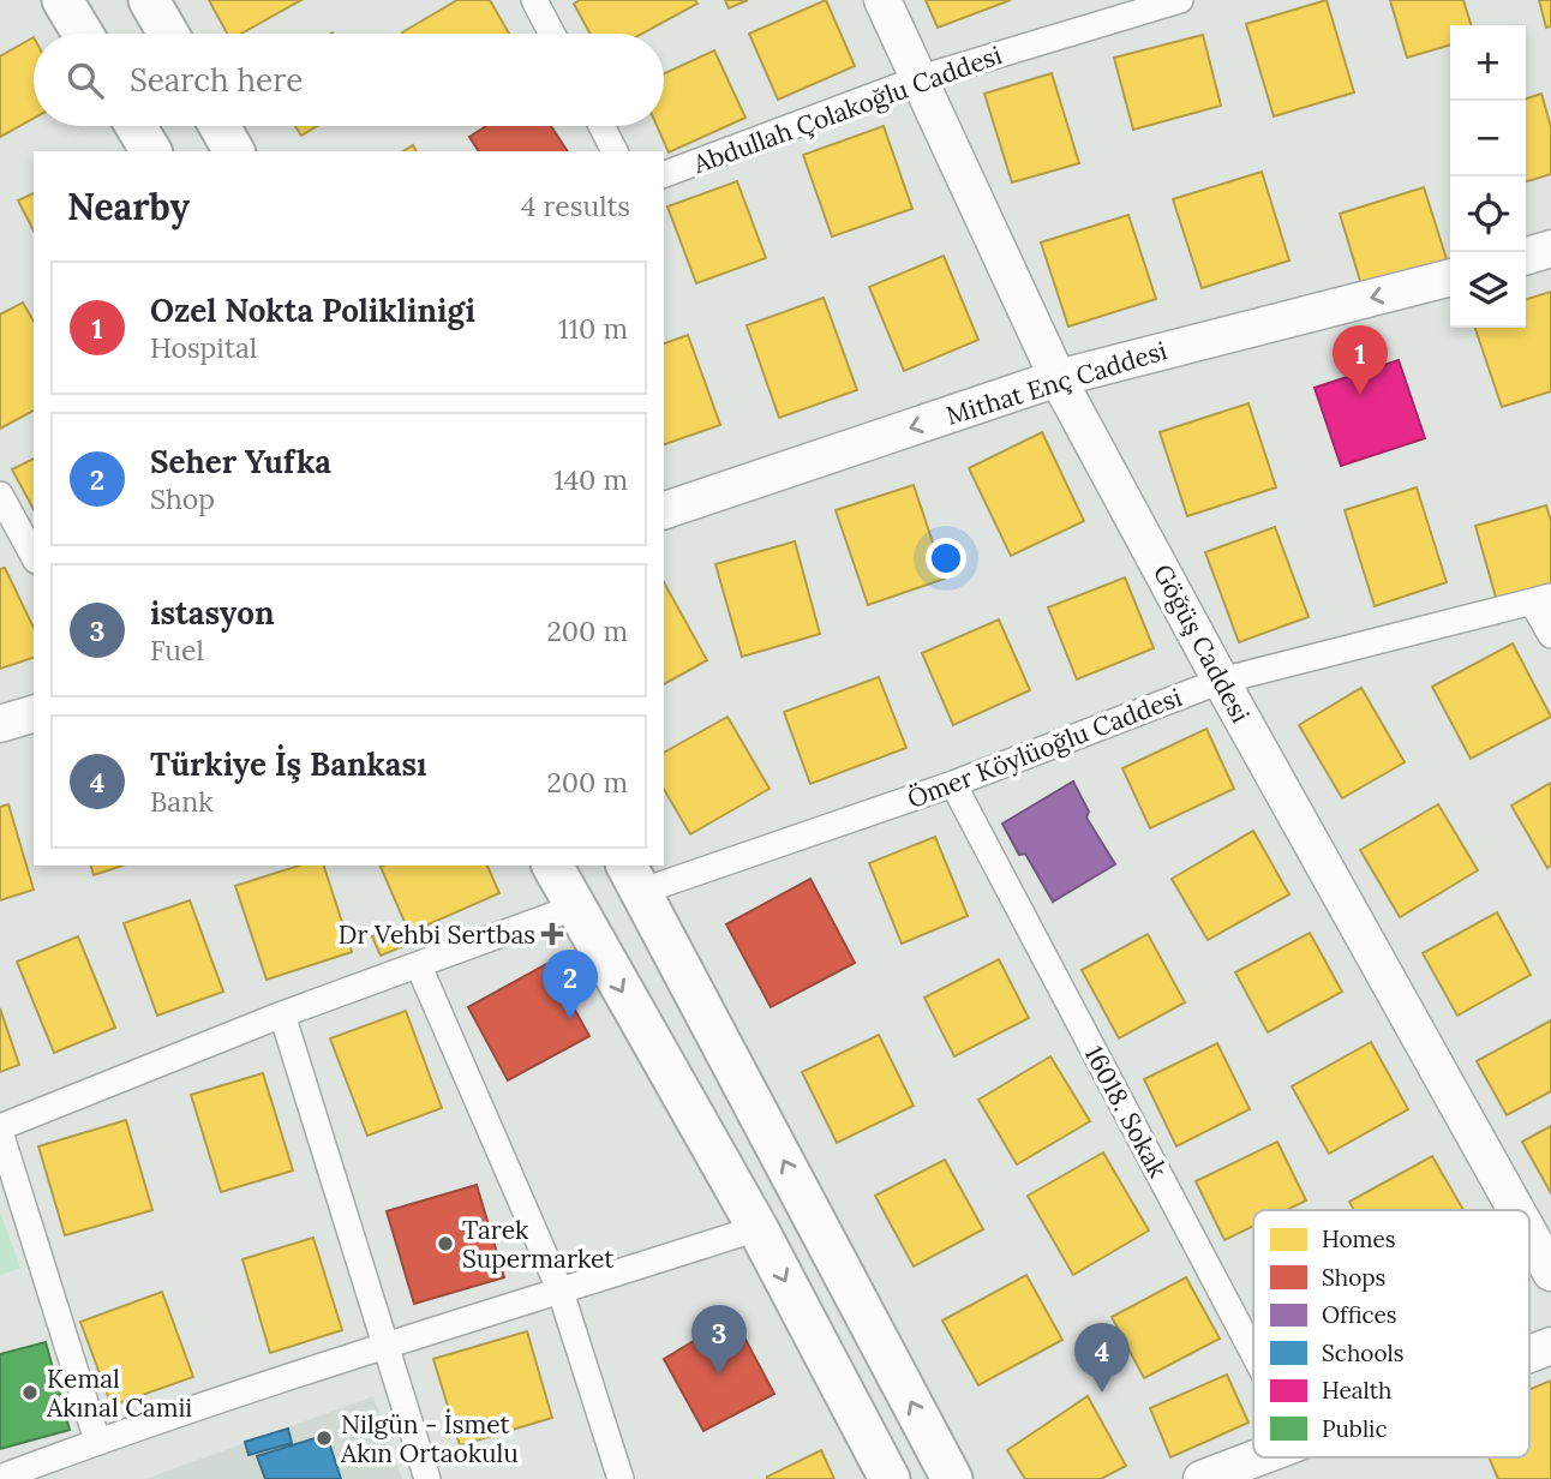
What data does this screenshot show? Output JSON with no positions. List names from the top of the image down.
{
  "streets": {
    "main road": ["Mithat Enç Caddesi", "Göğüş Caddesi"],
    "street": ["Abdullah Çolakoğlu Caddesi", "Ömer Köylüoğlu Caddesi", "16018. Sokak"]
  },
  "crossings": [
    ["Abdullah Çolakoğlu Caddesi", "Göğüş Caddesi"],
    ["Mithat Enç Caddesi", "Göğüş Caddesi"],
    ["Göğüş Caddesi", "Ömer Köylüoğlu Caddesi"],
    ["Ömer Köylüoğlu Caddesi", "16018. Sokak"]
  ],
  "one_way": ["Mithat Enç Caddesi"],
  "places": {
    "health": ["Dr Vehbi Sertbas"],
    "other": ["Tarek Supermarket", "Kemal Akınal Camii", "Nilgün - İsmet Akın Ortaokulu"]
  },
  "legend": [
    "Homes",
    "Shops",
    "Offices",
    "Schools",
    "Health",
    "Public"
  ],
  "page": {
    "map_buttons": ["+", "−"],
    "search": "Search here",
    "heading": ["Nearby", "4 results"],
    "list": [
      {
        "mark": "1",
        "name": "Ozel Nokta Poliklinigi",
        "note": "Hospital",
        "value": "110 m"
      },
      {
        "mark": "2",
        "name": "Seher Yufka",
        "note": "Shop",
        "value": "140 m"
      },
      {
        "mark": "3",
        "name": "istasyon",
        "note": "Fuel",
        "value": "200 m"
      },
      {
        "mark": "4",
        "name": "Türkiye İş Bankası",
        "note": "Bank",
        "value": "200 m"
      }
    ],
    "pins": [
      "1",
      "2",
      "3",
      "4"
    ]
  }
}
